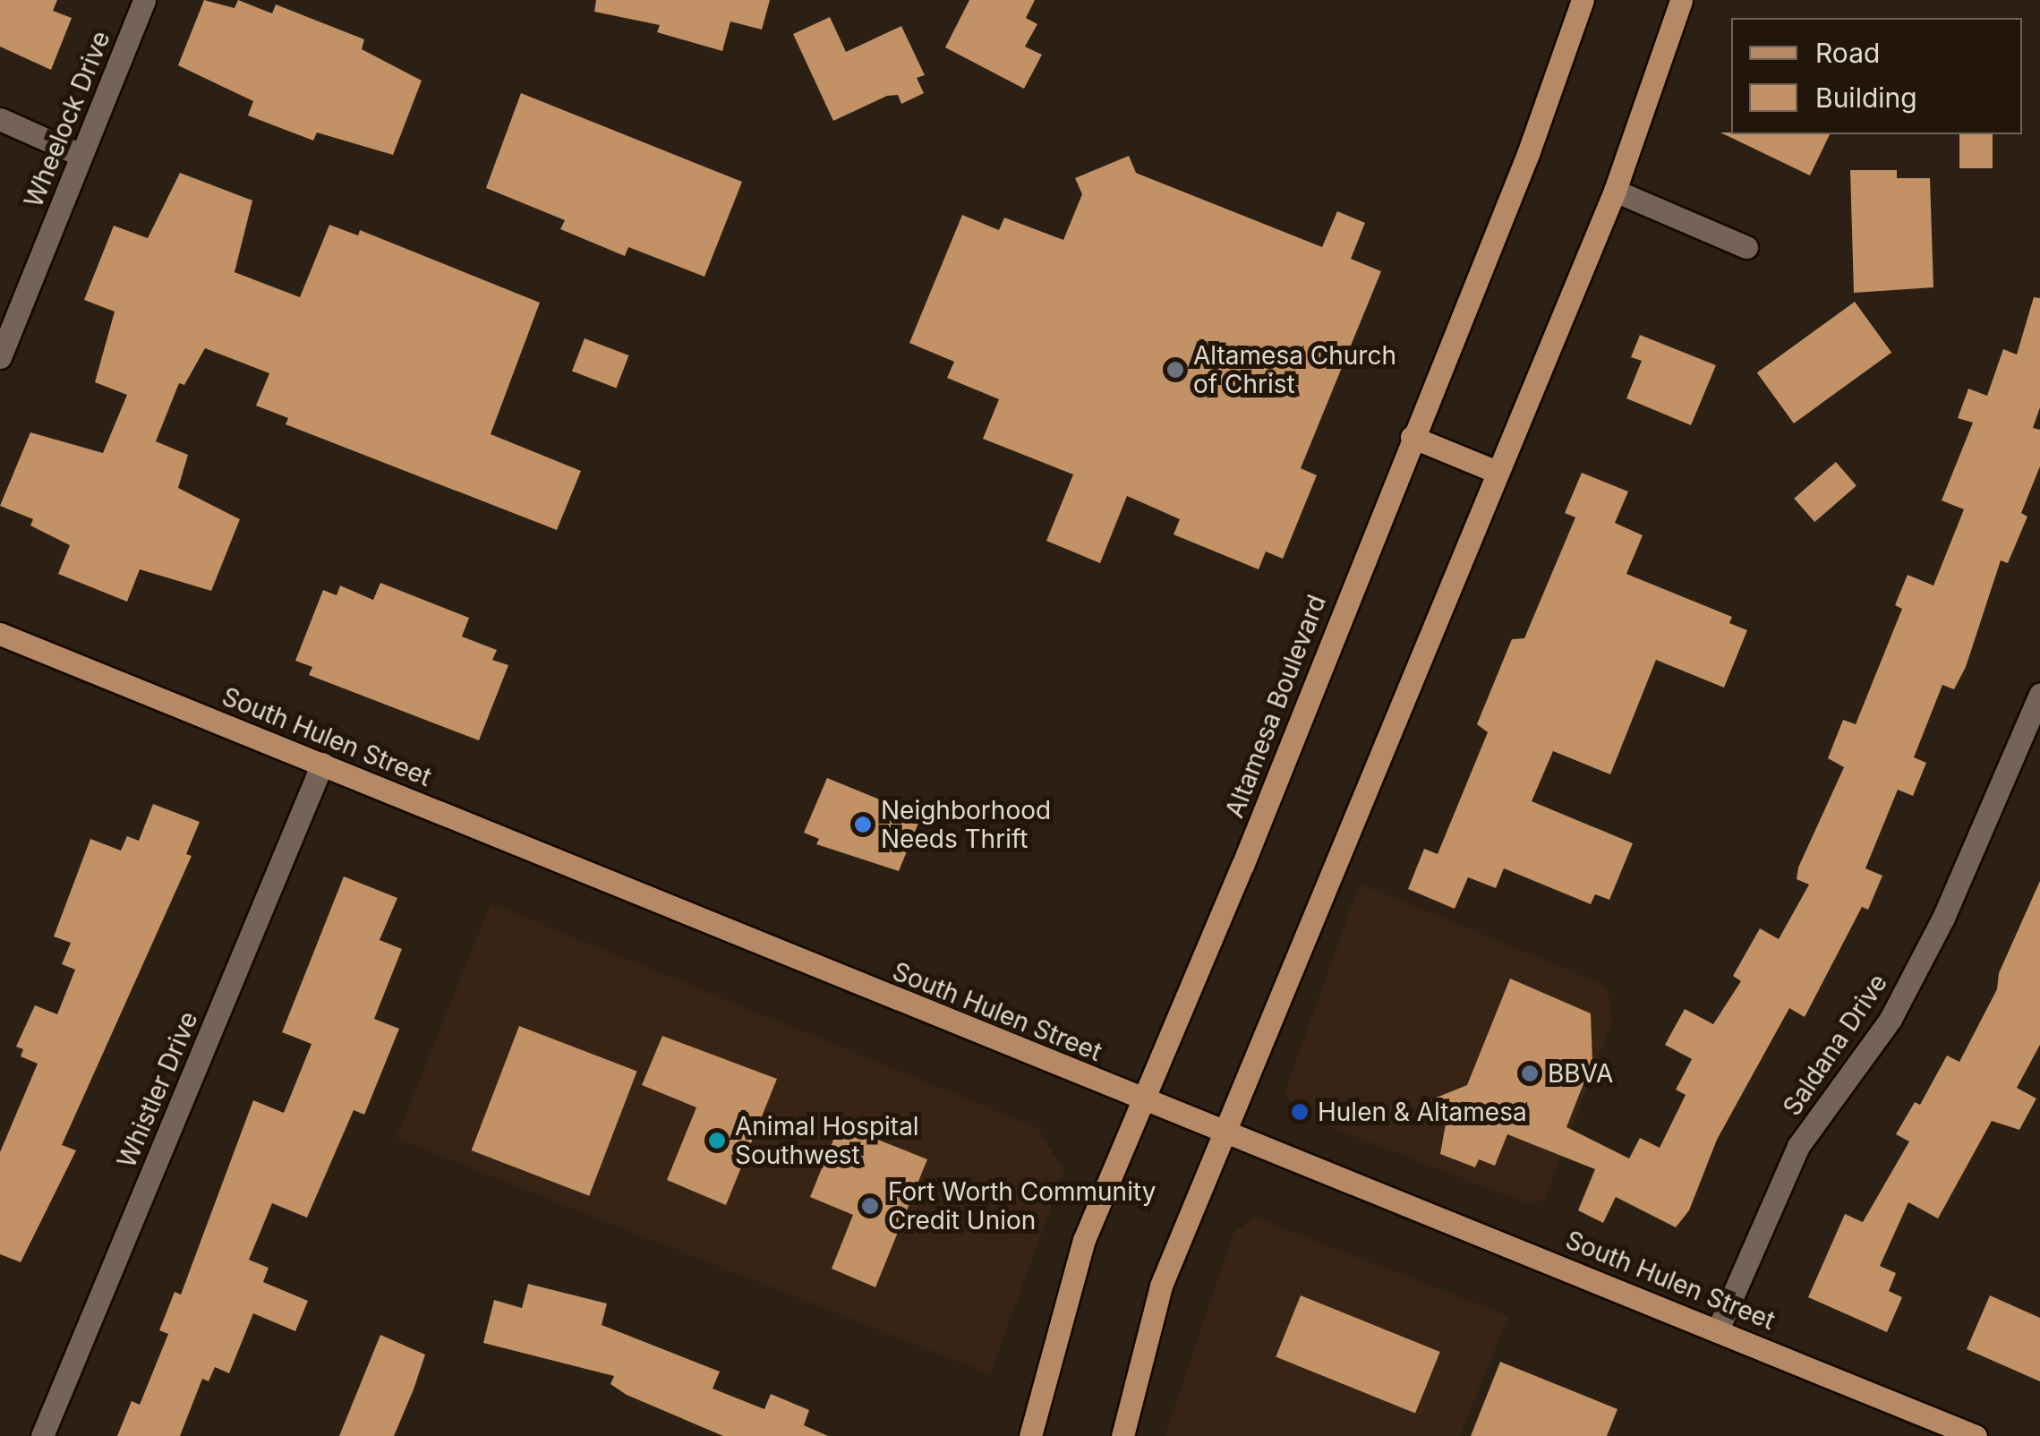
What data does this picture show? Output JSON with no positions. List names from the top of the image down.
{
  "streets": {
    "main road": ["Altamesa Boulevard", "South Hulen Street"],
    "street": ["Wheelock Drive", "Saldana Drive", "Whistler Drive"]
  },
  "crossings": [
    ["Altamesa Boulevard", "South Hulen Street"],
    ["South Hulen Street", "Saldana Drive"],
    ["South Hulen Street", "Whistler Drive"]
  ],
  "places": [
    "Altamesa Church of Christ",
    "Neighborhood Needs Thrift",
    "BBVA",
    "Hulen & Altamesa",
    "Animal Hospital Southwest",
    "Fort Worth Community Credit Union"
  ],
  "legend": ["Road", "Building"]
}
